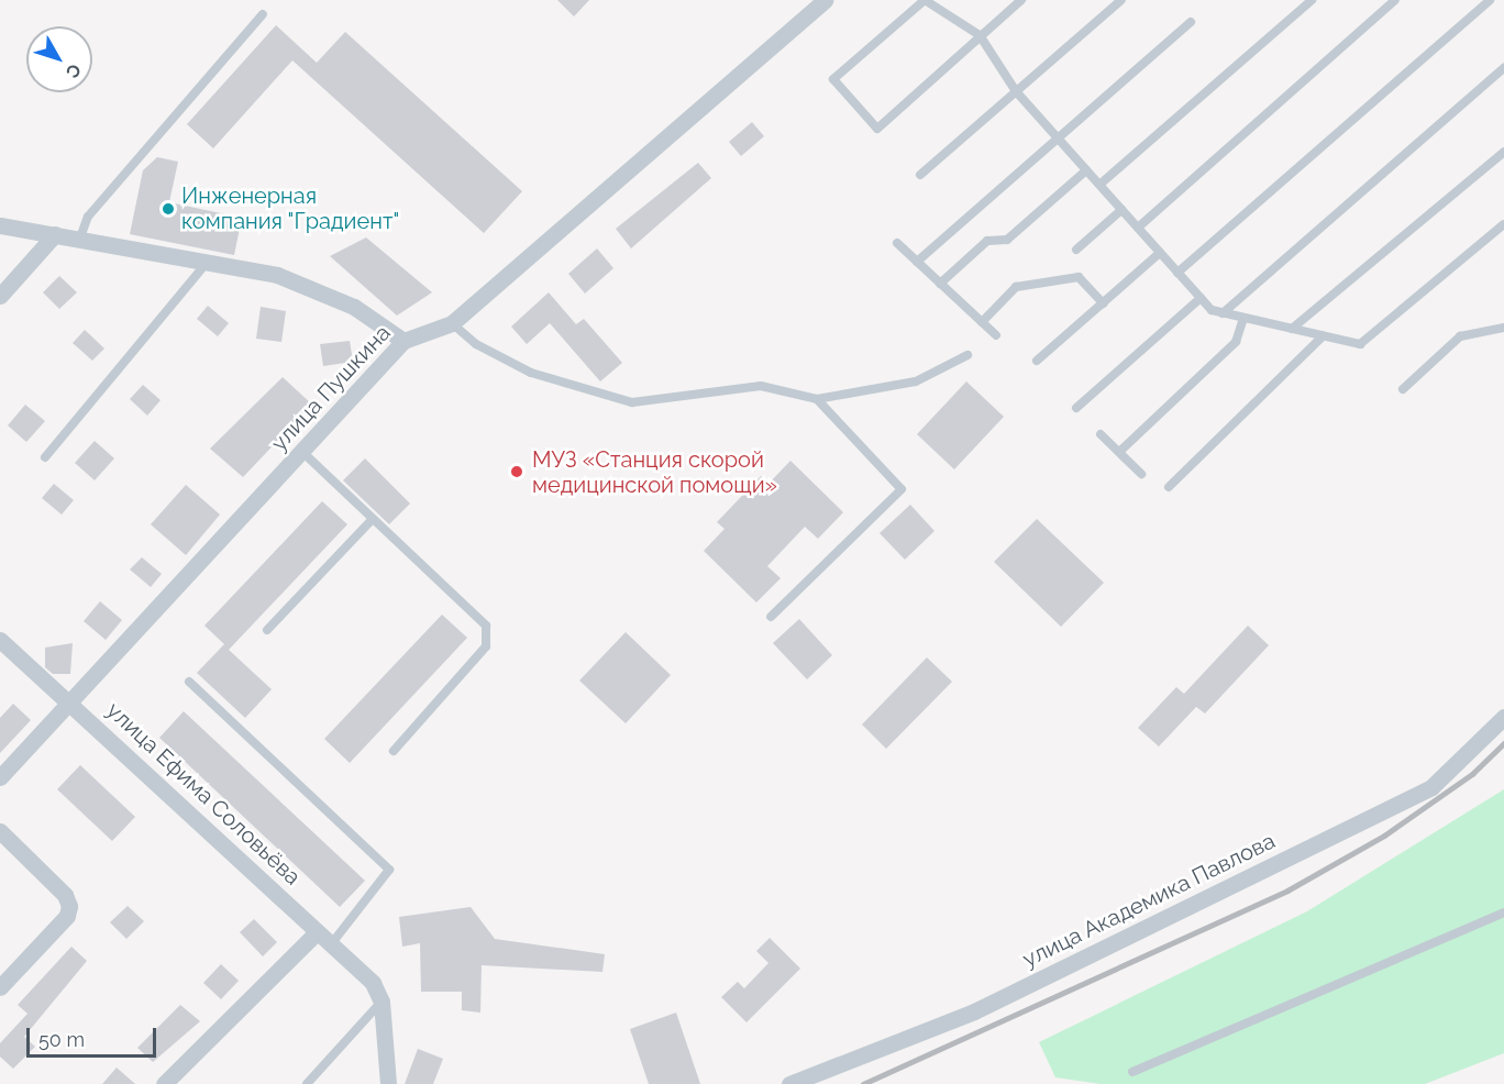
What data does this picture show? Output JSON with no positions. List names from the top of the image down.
{
  "streets": {
    "street": ["улица Пушкина", "улица Ефима Соловьёва", "улица Академика Павлова"]
  },
  "crossings": [
    ["улица Пушкина", "улица Ефима Соловьёва"]
  ],
  "places": ["Инженерная компания \"Градиент\"", "МУЗ «Станция скорой медицинской помощи»"],
  "scale_bar": "50 m",
  "north": "bottom right"
}
